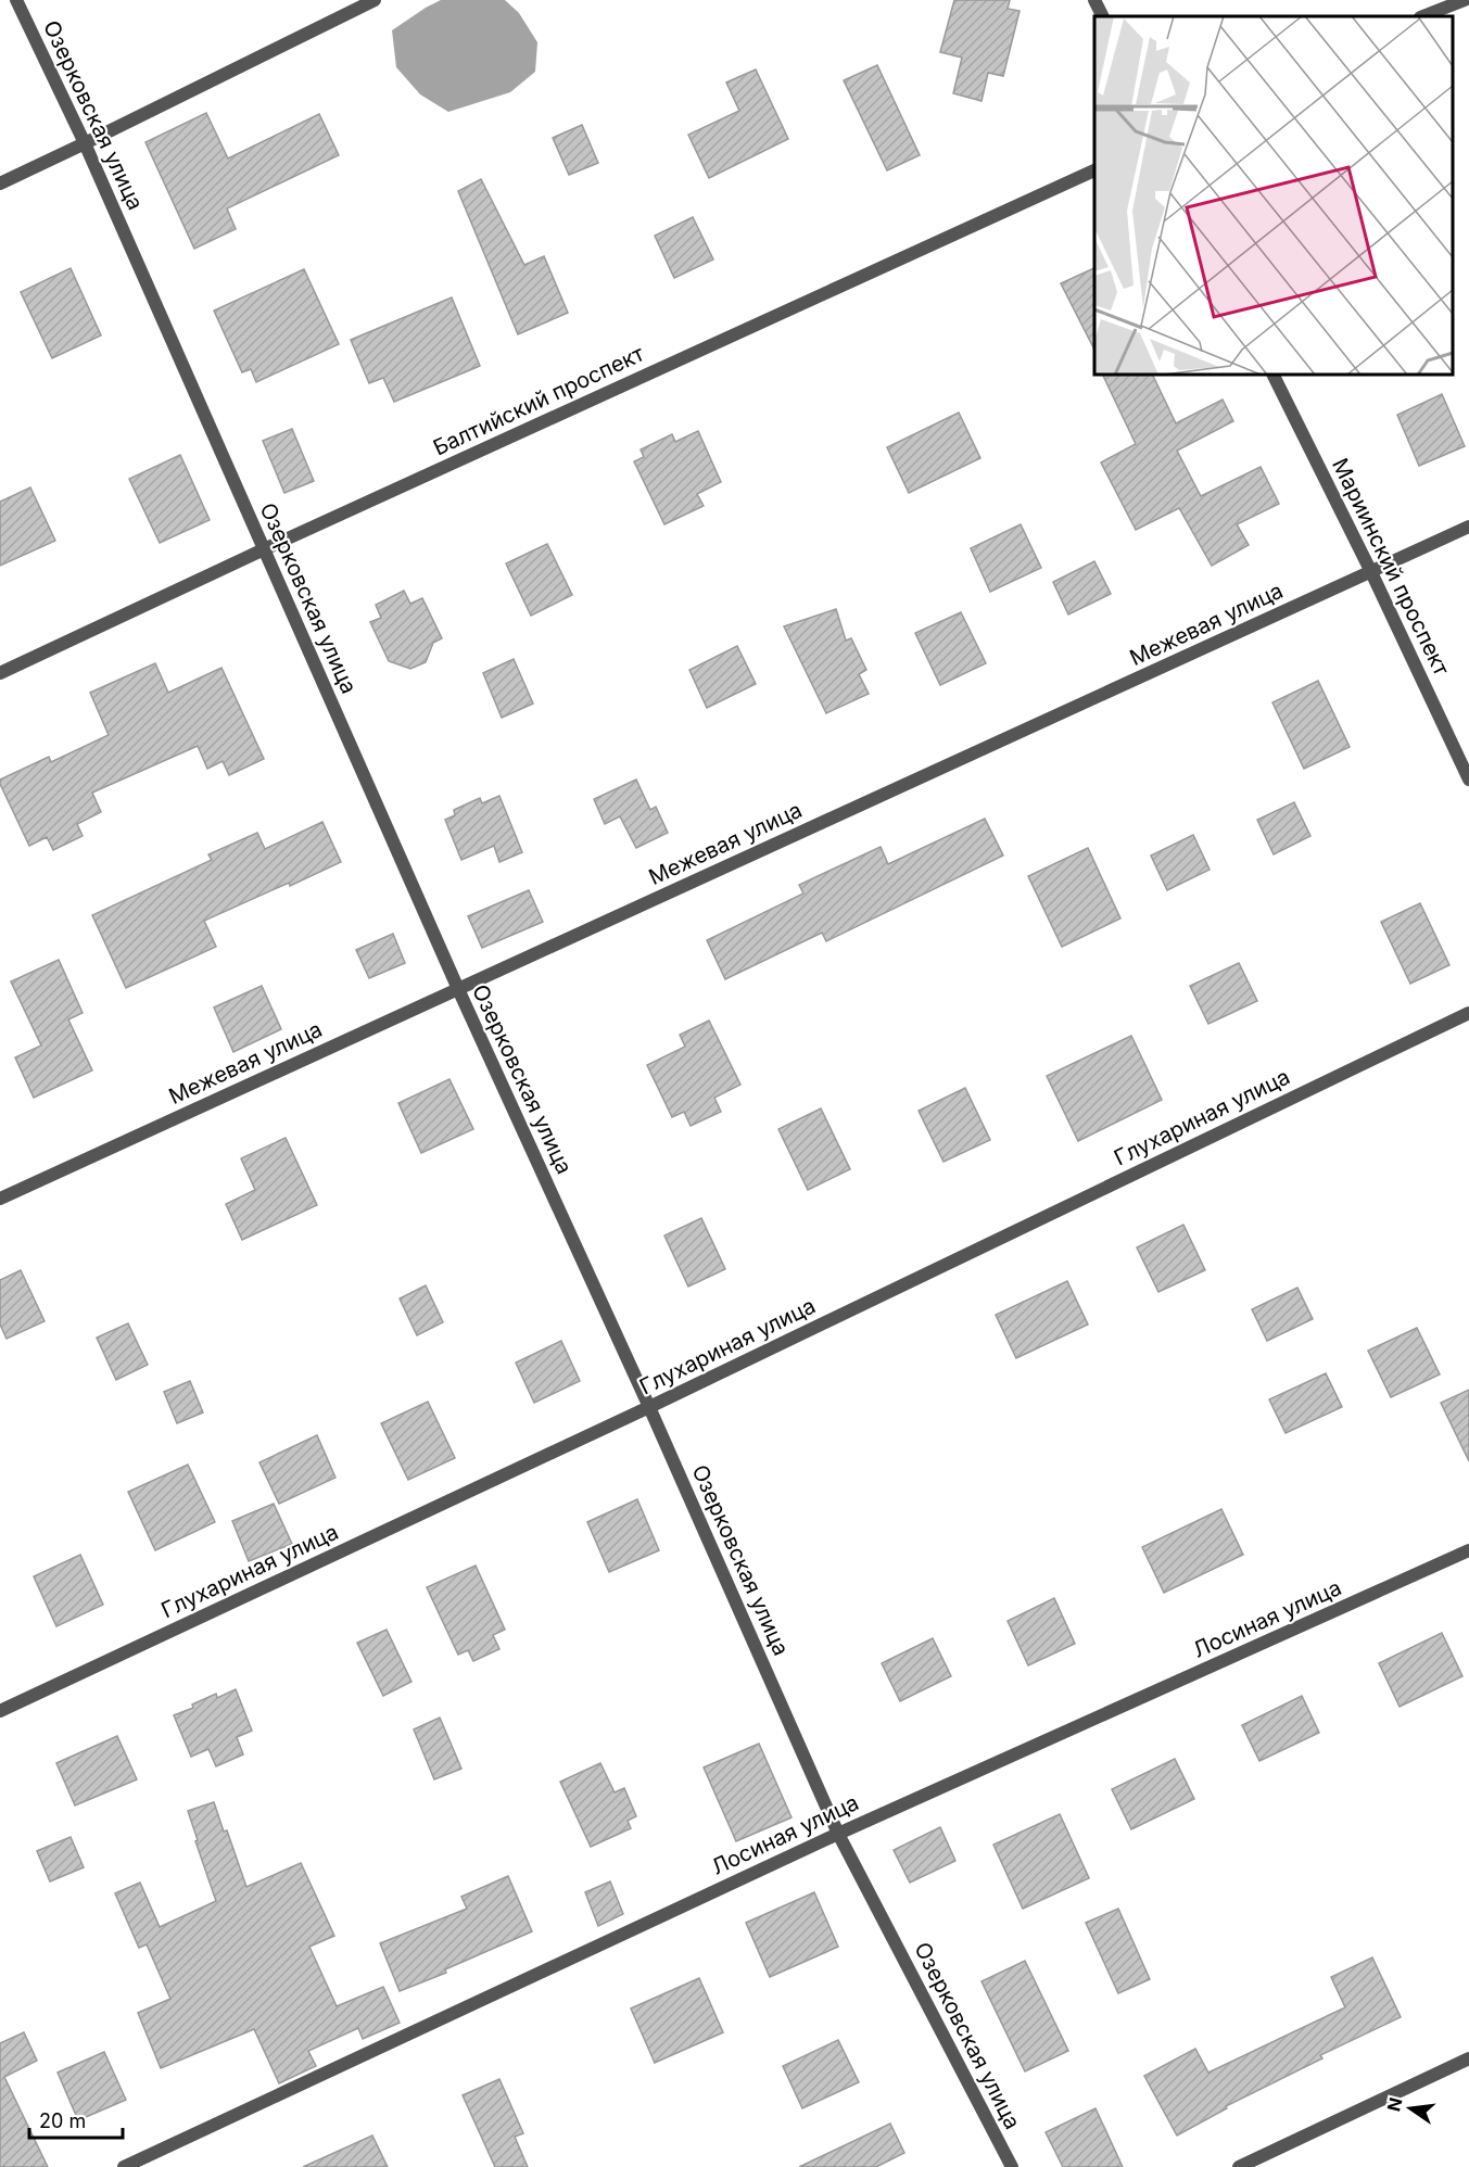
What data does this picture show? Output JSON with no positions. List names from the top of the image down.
{
  "streets": {
    "street": [
      "Озерковская улица",
      "Балтийский проспект",
      "Мариинский проспект",
      "Межевая улица",
      "Глухариная улица",
      "Лосиная улица"
    ]
  },
  "crossings": [
    ["Озерковская улица", "Балтийский проспект"],
    ["Озерковская улица", "Межевая улица"],
    ["Озерковская улица", "Глухариная улица"],
    ["Озерковская улица", "Лосиная улица"],
    ["Мариинский проспект", "Межевая улица"]
  ],
  "scale_bar": "20 m",
  "north": "left"
}
